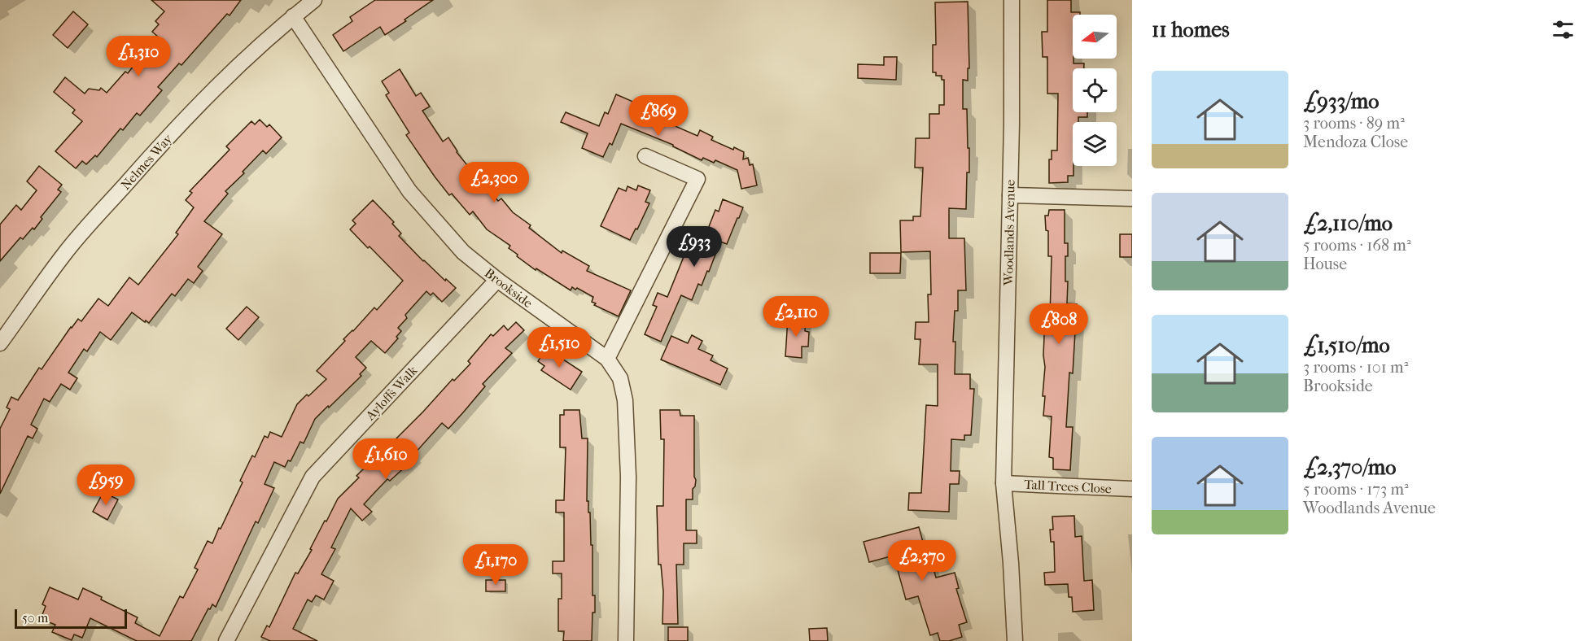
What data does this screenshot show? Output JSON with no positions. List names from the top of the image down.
{
  "streets": {
    "street": [
      "Nelmes Way",
      "Woodlands Avenue",
      "Brookside",
      "Ayloffs Walk",
      "Tall Trees Close"
    ]
  },
  "crossings": [
    ["Nelmes Way", "Brookside"],
    ["Woodlands Avenue", "Tall Trees Close"],
    ["Brookside", "Ayloffs Walk"]
  ],
  "scale_bar": "50 m",
  "north": "left",
  "page": {
    "heading": "11 homes",
    "price": [
      "£1,310",
      "£869",
      "£2,300",
      "£933",
      "£2,110",
      "£808",
      "£1,510",
      "£1,610",
      "£959",
      "£2,370",
      "£1,170"
    ],
    "list": [
      {
        "name": "£933/mo",
        "note": "3 rooms · 89 m² · Mendoza Close"
      },
      {
        "name": "£2,110/mo",
        "note": "5 rooms · 168 m² · House"
      },
      {
        "name": "£1,510/mo",
        "note": "3 rooms · 101 m² · Brookside"
      },
      {
        "name": "£2,370/mo",
        "note": "5 rooms · 173 m² · Woodlands Avenue"
      }
    ],
    "scale": "50 m"
  }
}
